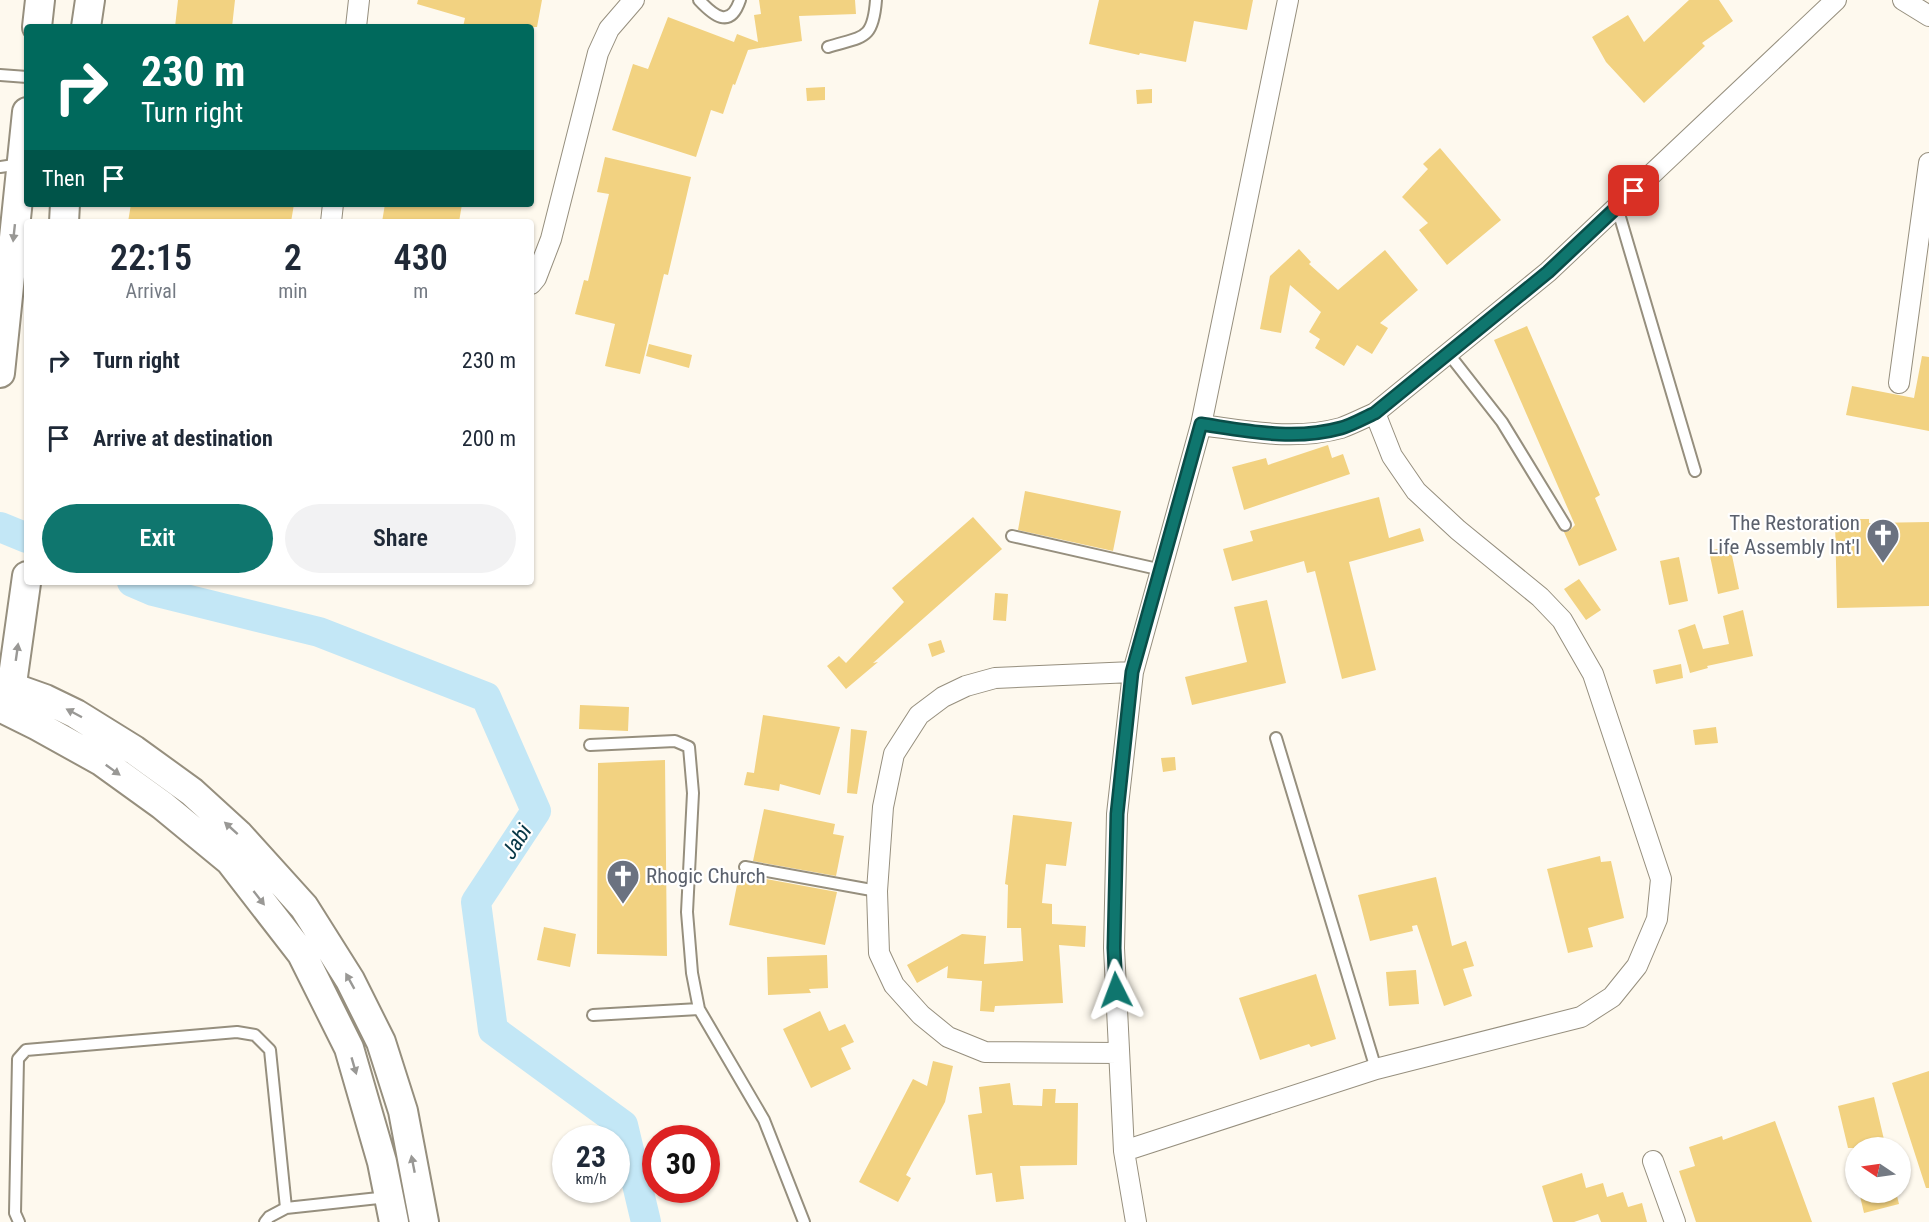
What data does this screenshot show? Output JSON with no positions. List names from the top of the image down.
{
  "water": ["Jabi"],
  "places": {
    "church": ["The Restoration Life Assembly Int'l", "Rhogic Church"]
  },
  "north": "left",
  "page": {
    "turn": ["230 m", "Turn right"],
    "then": "Then",
    "eta": [
      "22:15",
      "Arrival",
      "2",
      "min",
      "430",
      "m"
    ],
    "list": [
      {
        "name": "Turn right",
        "value": "230 m"
      },
      {
        "name": "Arrive at destination",
        "value": "200 m"
      }
    ],
    "buttons": ["Exit", "Share"],
    "speed": "23 km/h",
    "limit": "30"
  }
}
